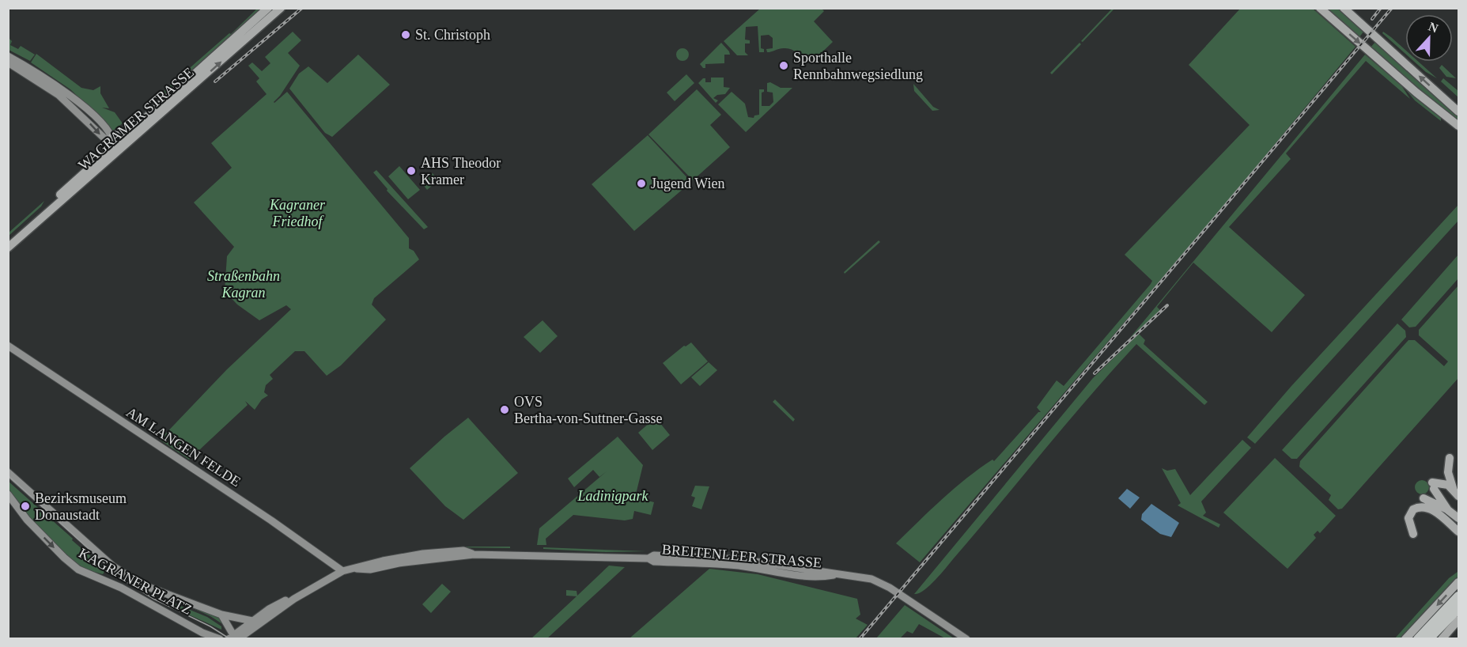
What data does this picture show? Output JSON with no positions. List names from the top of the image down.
{
  "streets": {
    "main road": [
      "WAGRAMER STRASSE",
      "AM LANGEN FELDE",
      "BREITENLEER STRASSE",
      "KAGRANER PLATZ"
    ]
  },
  "crossings": [
    ["AM LANGEN FELDE", "BREITENLEER STRASSE"],
    ["BREITENLEER STRASSE", "KAGRANER PLATZ"]
  ],
  "parks": ["Kagraner Friedhof", "Straßenbahn Kagran", "Ladinigpark"],
  "places": [
    "St. Christoph",
    "Sporthalle Rennbahnwegsiedlung",
    "AHS Theodor Kramer",
    "Jugend Wien",
    "OVS Bertha-von-Suttner-Gasse",
    "Bezirksmuseum Donaustadt"
  ],
  "north": "top"
}
